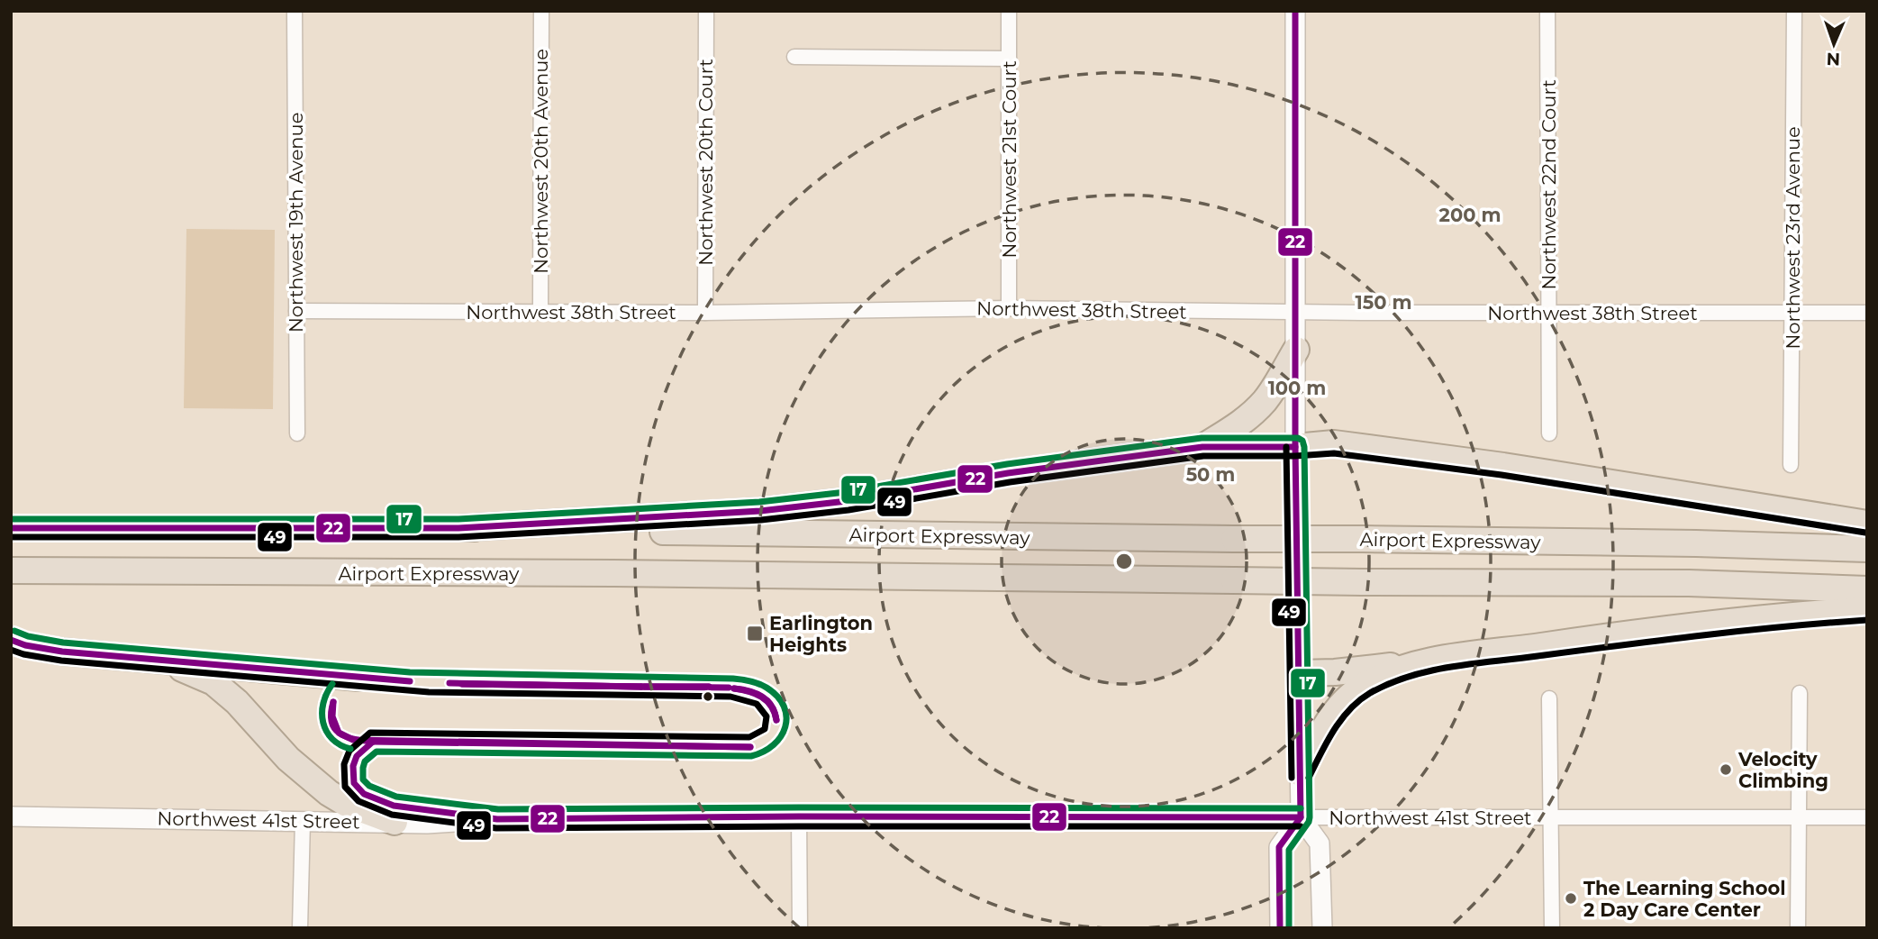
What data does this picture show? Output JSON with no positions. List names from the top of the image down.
{
  "streets": {
    "highway": ["Airport Expressway"],
    "main road": ["Northwest 41st Street"],
    "street": [
      "Northwest 21st Court",
      "Northwest 20th Avenue",
      "Northwest 20th Court",
      "Northwest 22nd Court",
      "Northwest 19th Avenue",
      "Northwest 23rd Avenue",
      "Northwest 38th Street"
    ]
  },
  "crossings": [
    ["Northwest 21st Court", "Northwest 38th Street"],
    ["Northwest 20th Avenue", "Northwest 38th Street"],
    ["Northwest 20th Court", "Northwest 38th Street"],
    ["Northwest 22nd Court", "Northwest 38th Street"],
    ["Northwest 19th Avenue", "Northwest 38th Street"],
    ["Northwest 23rd Avenue", "Northwest 38th Street"]
  ],
  "places": {
    "transit": ["Earlington Heights"],
    "other": ["Velocity Climbing", "The Learning School 2 Day Care Center"]
  },
  "lines": ["transit line 22", "transit line 17", "transit line 49"],
  "north": "bottom",
  "rings": [
    "200 m",
    "150 m",
    "100 m",
    "50 m"
  ]
}
